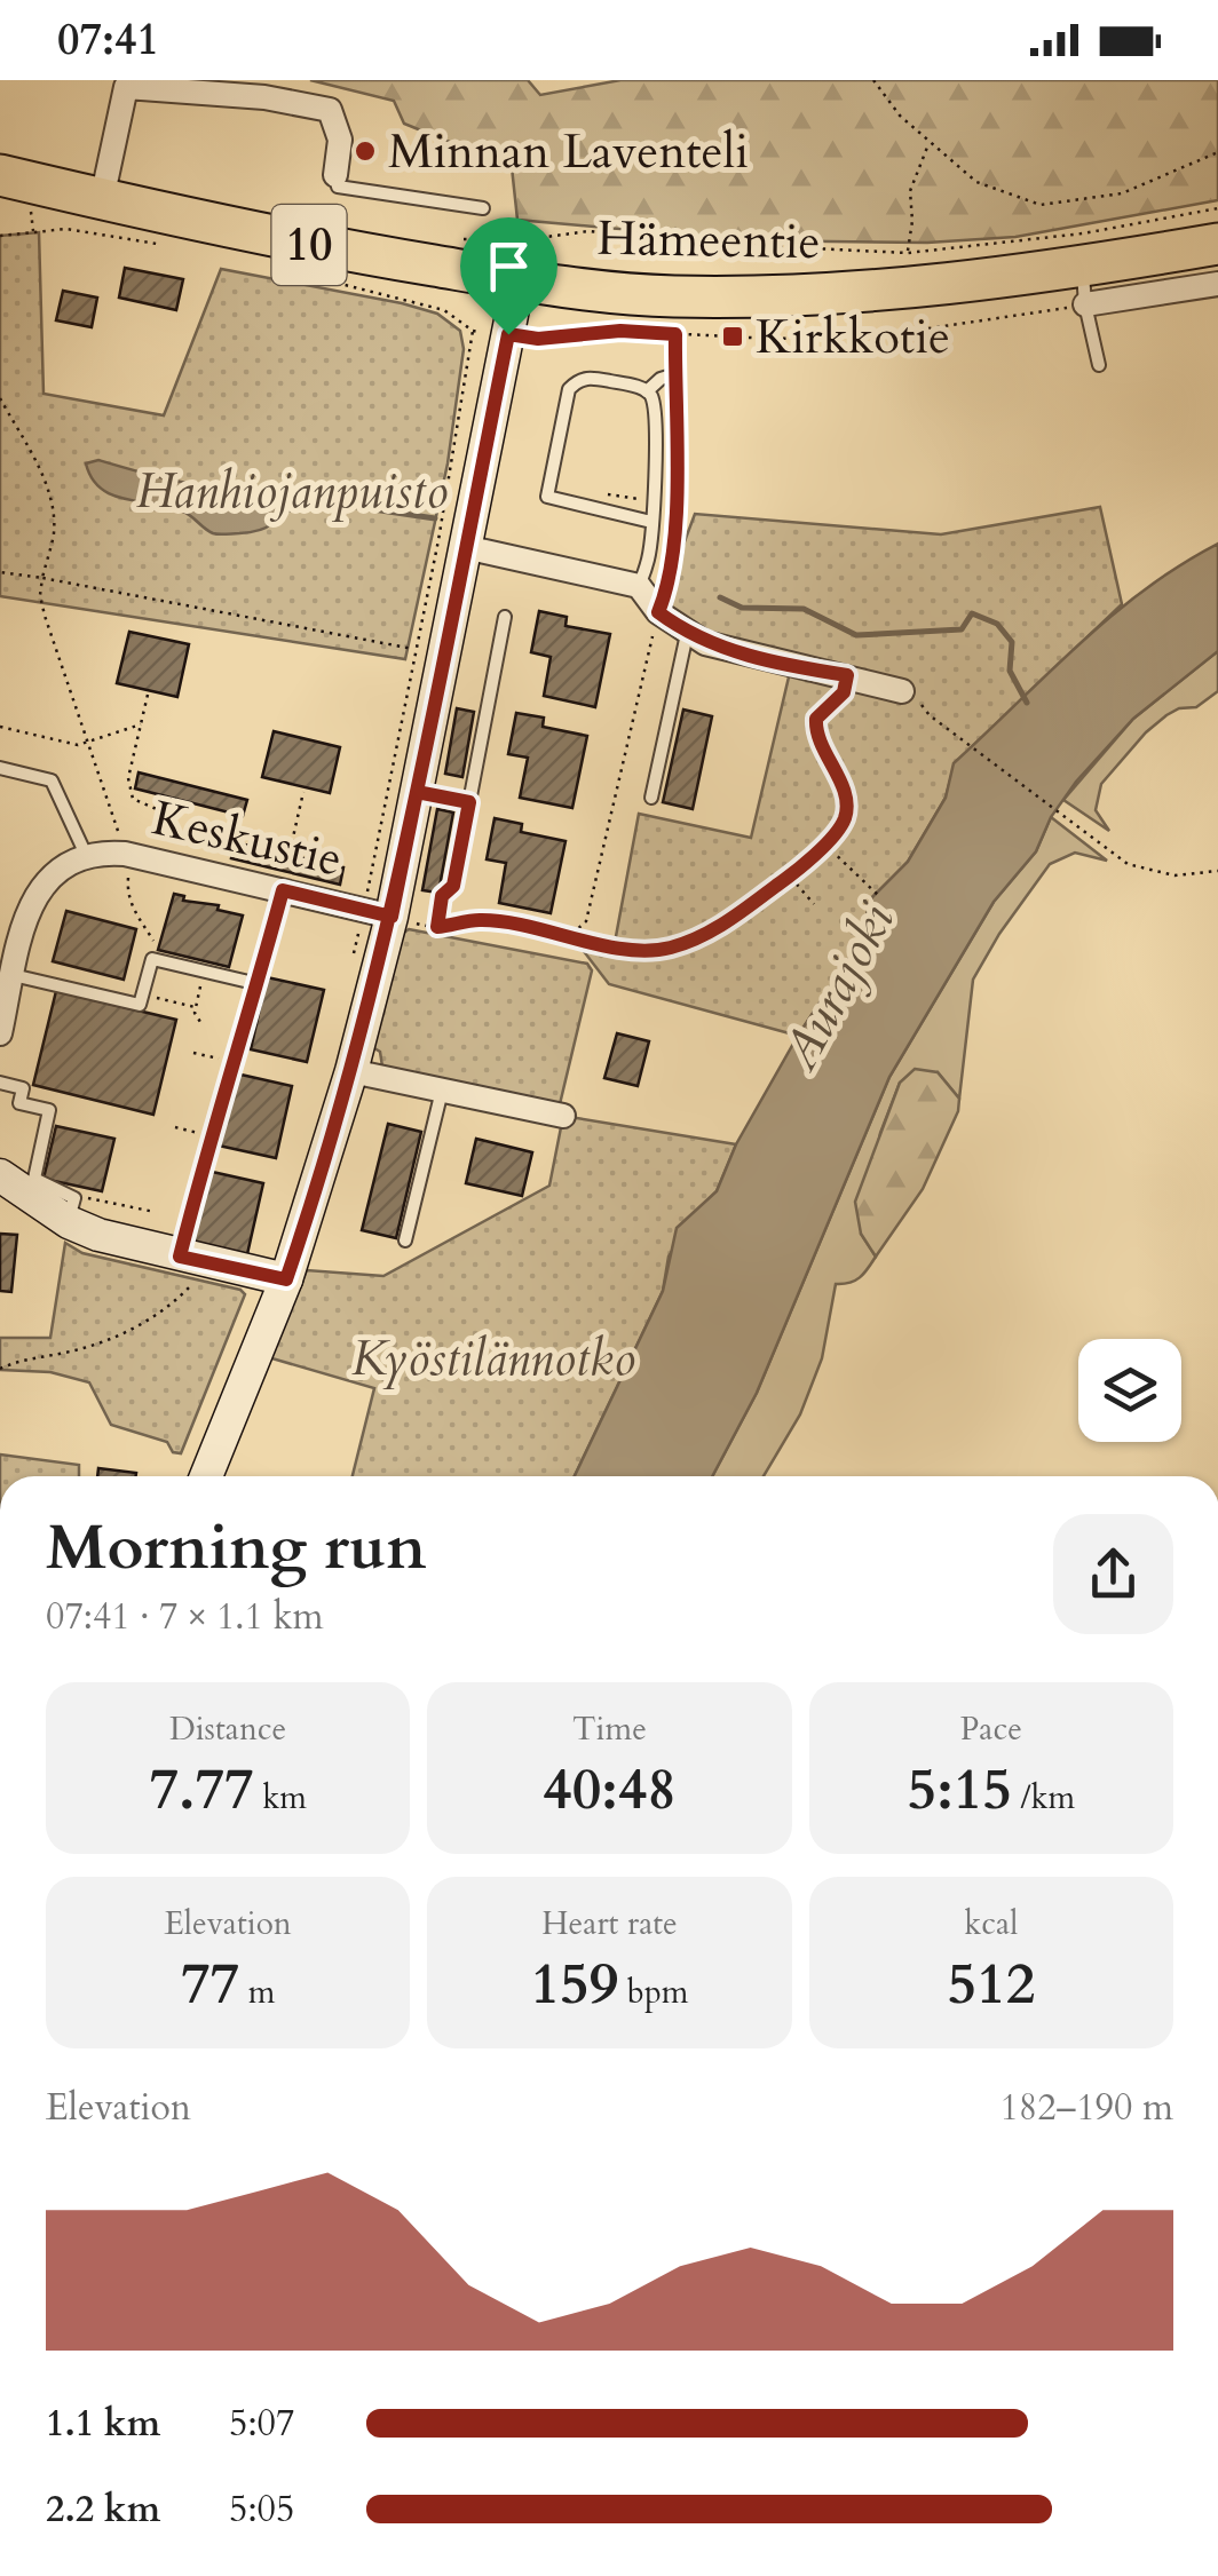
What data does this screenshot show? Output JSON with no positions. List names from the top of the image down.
{
  "streets": {
    "highway": ["Hämeentie", "10"],
    "street": ["Keskustie"]
  },
  "water": ["Aurajoki"],
  "parks": ["Hanhiojanpuisto", "Kyöstilännotko"],
  "places": {
    "other": ["Minnan Laventeli"],
    "transit": ["Kirkkotie"]
  },
  "page": {
    "status": "07:41",
    "heading": ["Morning run", "07:41 · 7 × 1.1 km"],
    "stats": [
      ["Distance", "7.77 km"],
      ["Time", "40:48"],
      ["Pace", "5:15 /km"],
      ["Elevation", "77 m"],
      ["Heart rate", "159 bpm"],
      ["kcal", "512"]
    ],
    "chart": ["Elevation", "182–190 m"],
    "list": [
      {
        "name": "1.1 km",
        "note": "5:07"
      },
      {
        "name": "2.2 km",
        "note": "5:05"
      }
    ]
  }
}
